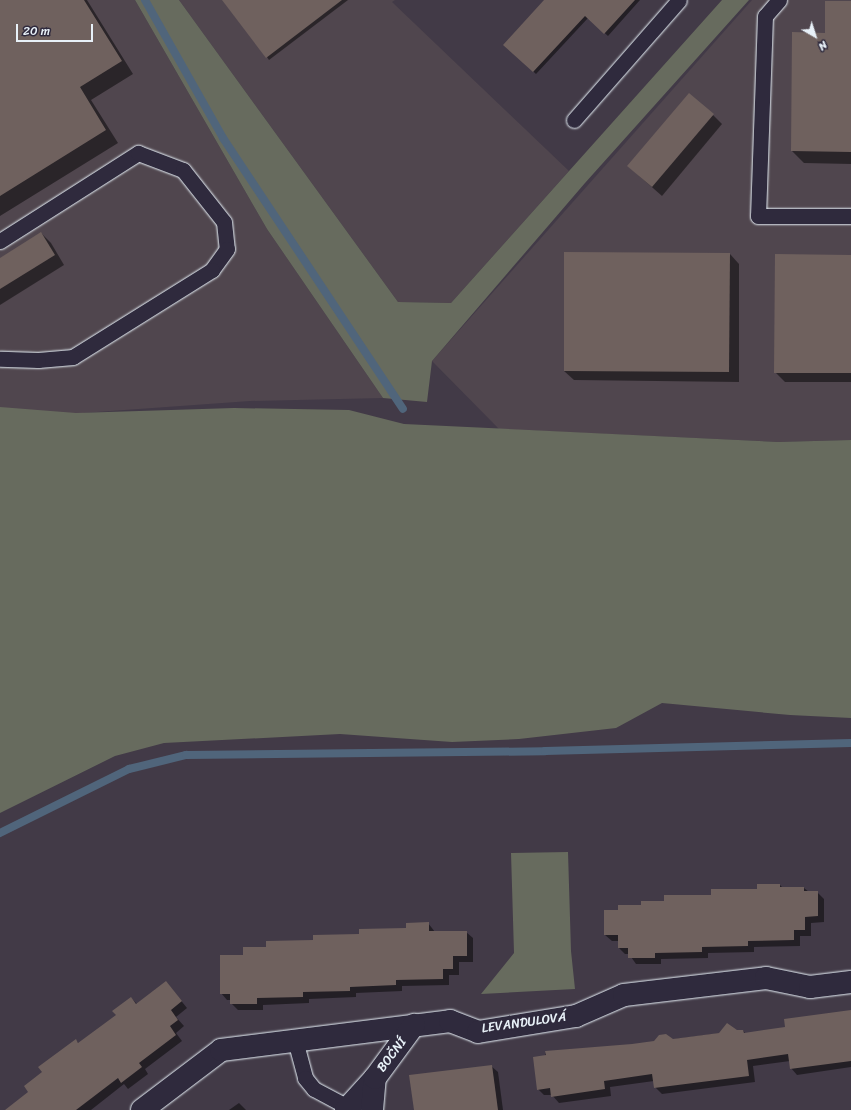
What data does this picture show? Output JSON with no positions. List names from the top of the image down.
{
  "streets": {
    "street": ["LEVANDULOVÁ", "BOČNÍ"]
  },
  "crossings": [
    ["LEVANDULOVÁ", "BOČNÍ"]
  ],
  "scale_bar": "20 m",
  "north": "bottom right"
}
